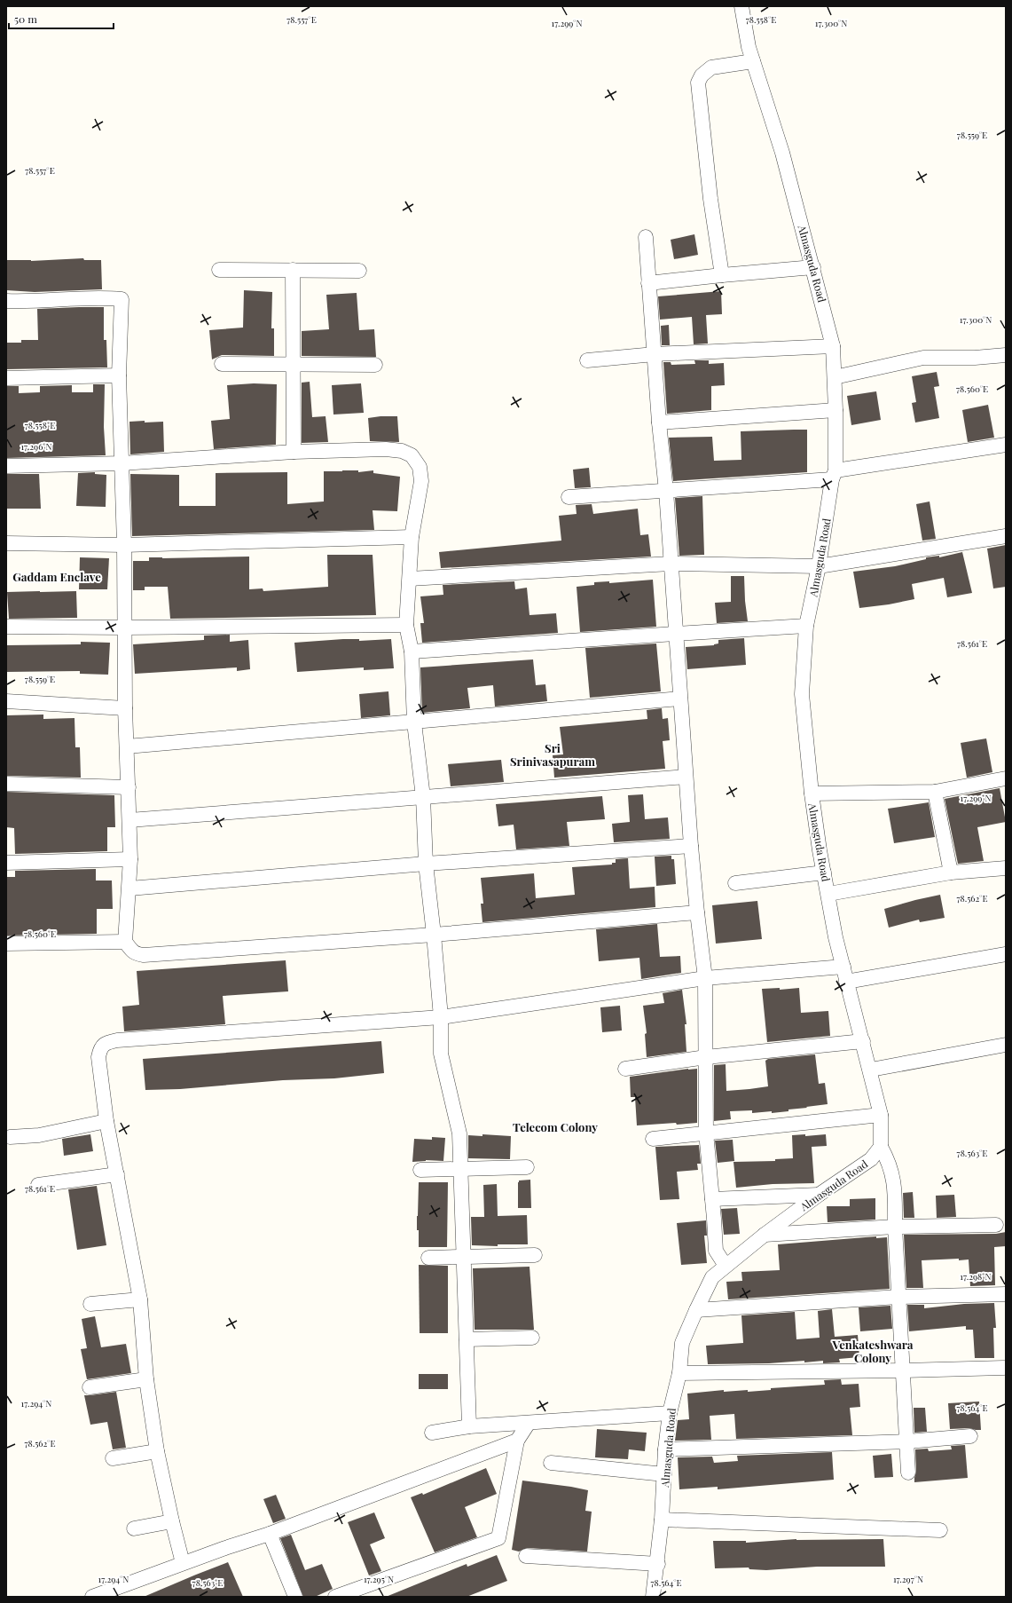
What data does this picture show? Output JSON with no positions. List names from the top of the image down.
{
  "streets": {
    "street": ["Almasguda Road"]
  },
  "districts": [
    "Gaddam Enclave",
    "Sri Srinivasapuram",
    "Telecom Colony",
    "Venkateshwara Colony"
  ],
  "scale_bar": "50 m",
  "coordinates": [
    "78.557°E",
    "78.558°E",
    "17.299°N",
    "17.300°N",
    "78.559°E",
    "78.560°E",
    "17.296°N",
    "78.561°E",
    "78.562°E",
    "78.563°E",
    "17.298°N",
    "17.294°N",
    "78.564°E",
    "17.295°N",
    "17.297°N"
  ]
}
